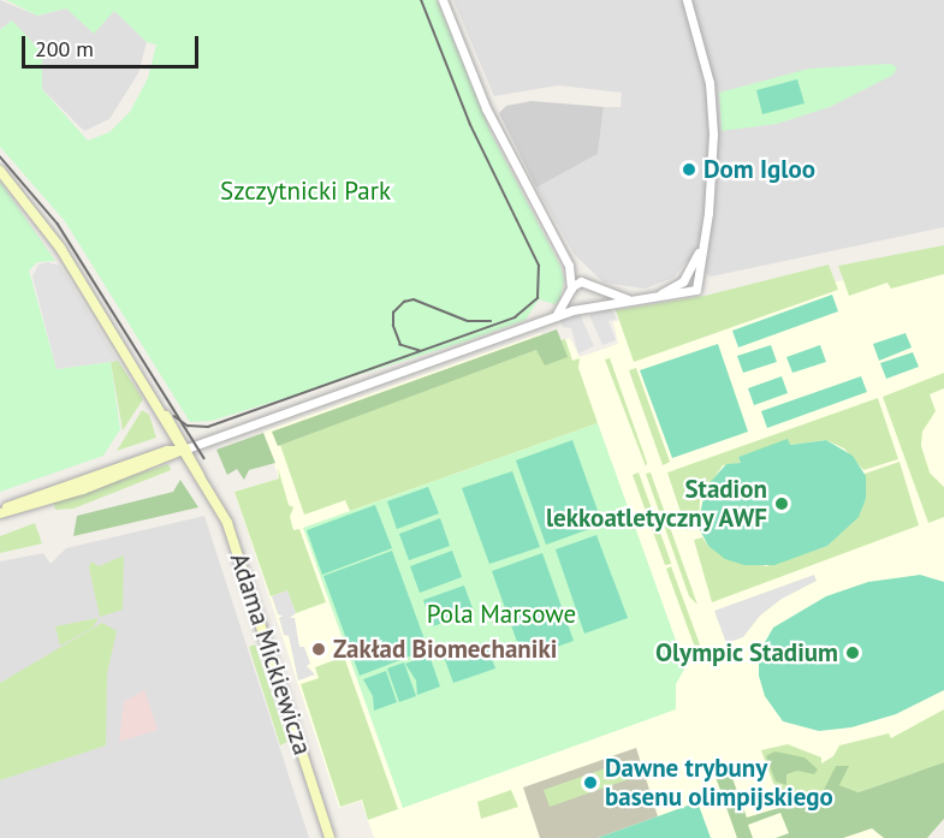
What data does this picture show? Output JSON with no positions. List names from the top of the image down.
{
  "streets": {
    "main road": ["Adama Mickiewicza"]
  },
  "parks": ["Szczytnicki Park", "Pola Marsowe"],
  "places": [
    "Dom Igloo",
    "Stadion lekkoatletyczny AWF",
    "Zakład Biomechaniki",
    "Olympic Stadium",
    "Dawne trybuny basenu olimpijskiego"
  ],
  "scale_bar": "200 m"
}
